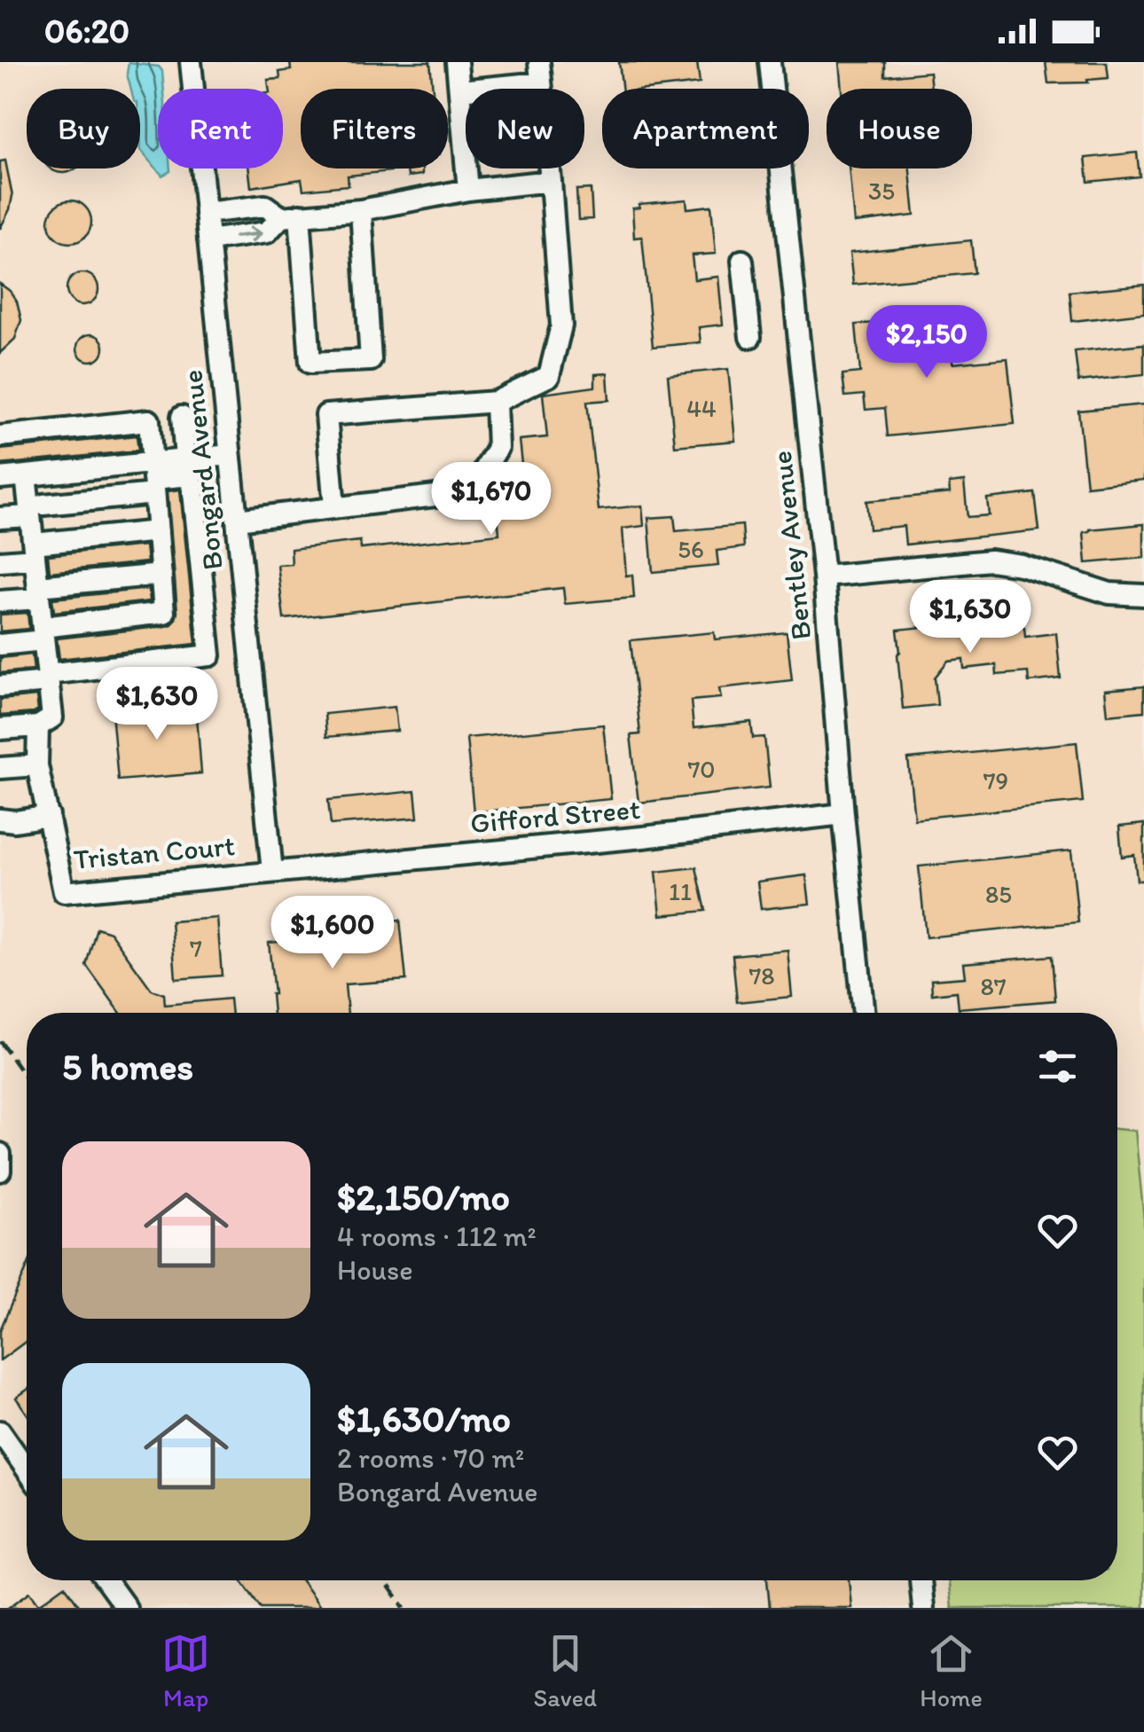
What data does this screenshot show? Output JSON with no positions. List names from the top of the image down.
{
  "streets": {
    "street": [
      "Bongard Avenue",
      "Bentley Avenue",
      "Gifford Street",
      "Tristan Court"
    ]
  },
  "crossings": [
    ["Bongard Avenue", "Gifford Street"],
    ["Bongard Avenue", "Tristan Court"],
    ["Bentley Avenue", "Gifford Street"],
    ["Gifford Street", "Tristan Court"]
  ],
  "house_numbers": [
    "35",
    "44",
    "56",
    "70",
    "79",
    "11",
    "85",
    "7",
    "78",
    "87"
  ],
  "page": {
    "status": "06:20",
    "chip": [
      "Buy",
      "Rent",
      "Filters",
      "New",
      "Apartment",
      "House"
    ],
    "price": [
      "$2,150",
      "$1,670",
      "$1,630",
      "$1,630",
      "$1,600"
    ],
    "heading": "5 homes",
    "list": [
      {
        "name": "$2,150/mo",
        "note": "4 rooms · 112 m² · House"
      },
      {
        "name": "$1,630/mo",
        "note": "2 rooms · 70 m² · Bongard Avenue"
      }
    ],
    "tabs": ["Map", "Saved", "Home"]
  }
}
